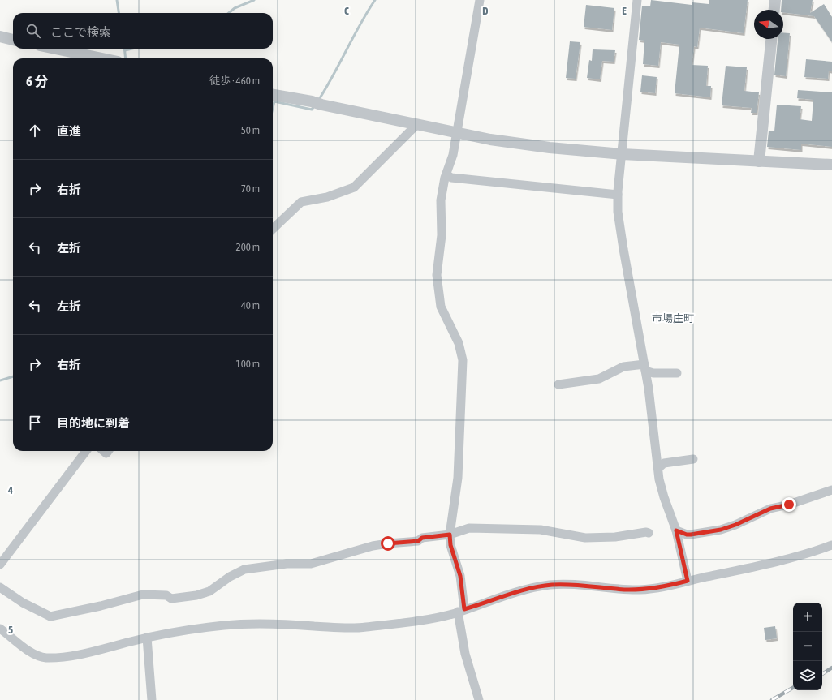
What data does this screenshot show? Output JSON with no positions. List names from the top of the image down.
{
  "districts": ["市場庄町"],
  "north": "left",
  "page": {
    "search": "ここで検索",
    "heading": ["6 分", "徒歩 · 460 m"],
    "list": [
      ["直進", "50 m"],
      ["右折", "70 m"],
      ["左折", "200 m"],
      ["左折", "40 m"],
      ["右折", "100 m"],
      "目的地に到着"
    ],
    "map_buttons": ["+", "−"]
  },
  "grid": {
    "columns": ["C", "D", "E"],
    "rows": ["4", "5"]
  }
}
